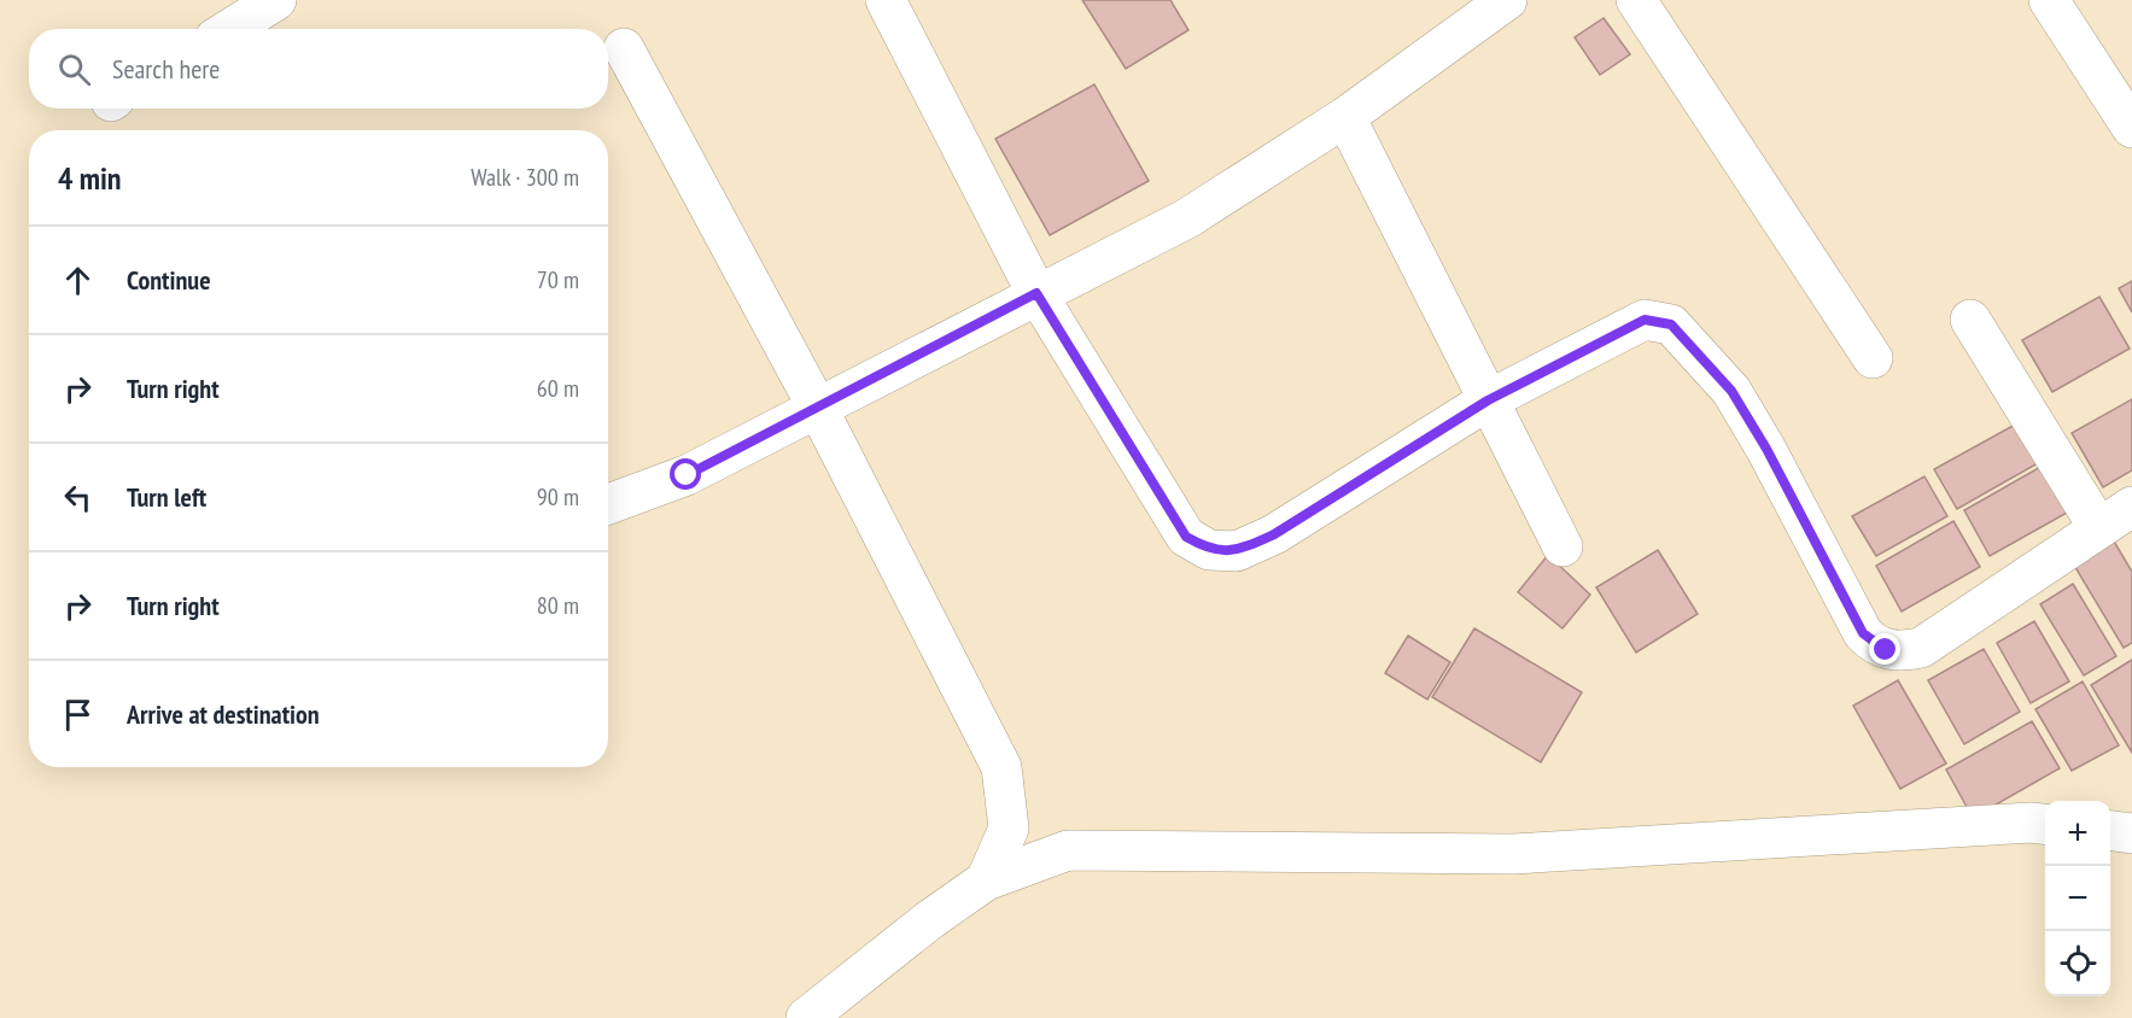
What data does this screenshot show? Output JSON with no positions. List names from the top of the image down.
{
  "page": {
    "search": "Search here",
    "heading": ["4 min", "Walk · 300 m"],
    "list": [
      ["Continue", "70 m"],
      ["Turn right", "60 m"],
      ["Turn left", "90 m"],
      ["Turn right", "80 m"],
      "Arrive at destination"
    ],
    "map_buttons": ["+", "−"]
  }
}
